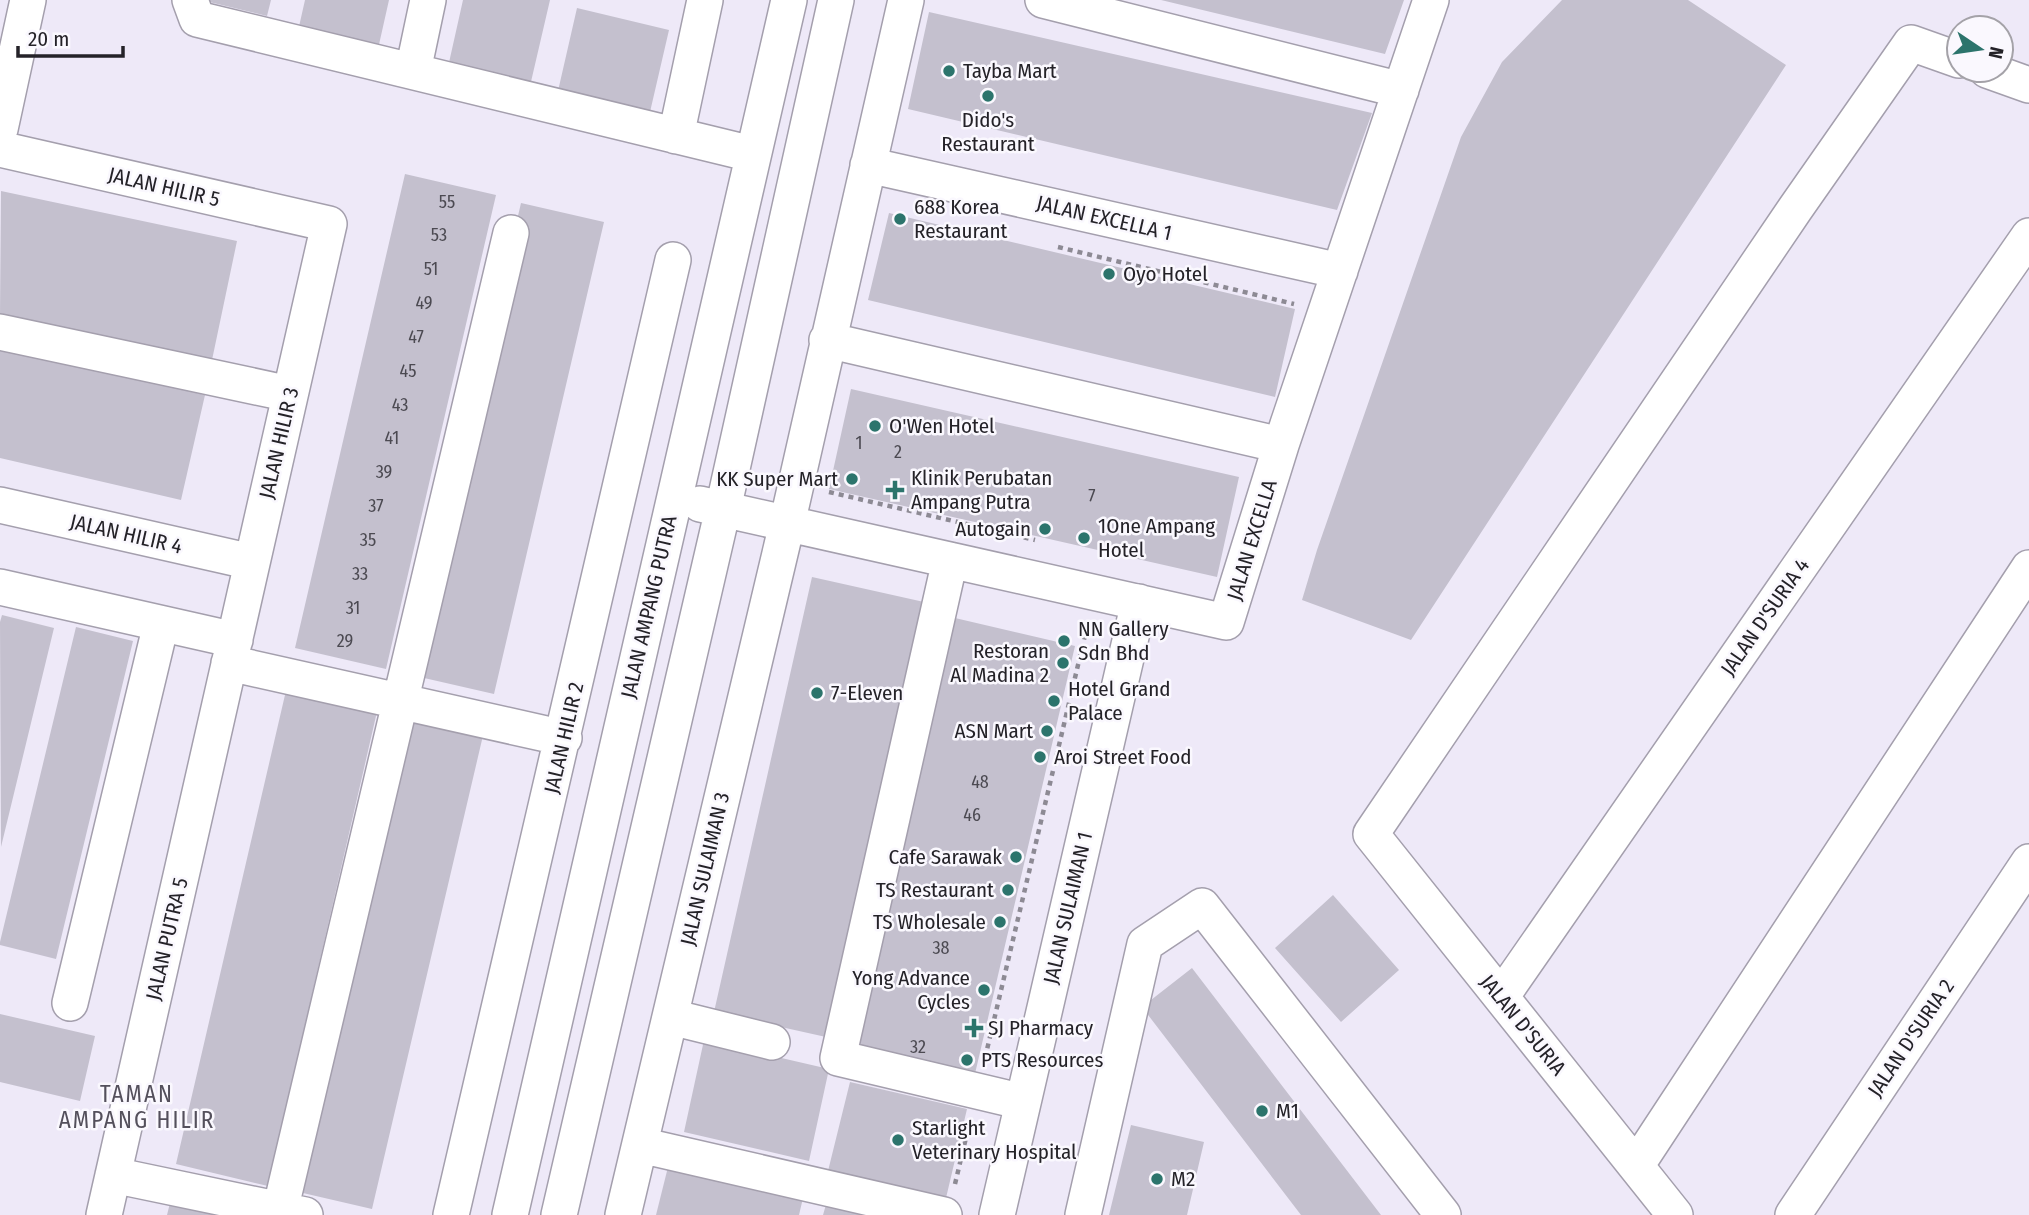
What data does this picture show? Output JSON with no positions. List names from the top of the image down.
{
  "streets": {
    "street": [
      "JALAN HILIR 5",
      "JALAN EXCELLA 1",
      "JALAN HILIR 3",
      "JALAN HILIR 4",
      "JALAN EXCELLA",
      "JALAN AMPANG PUTRA",
      "JALAN D'SURIA 4",
      "JALAN HILIR 2",
      "JALAN SULAIMAN 3",
      "JALAN SULAIMAN 1",
      "JALAN PUTRA 5",
      "JALAN D'SURIA",
      "JALAN D'SURIA 2"
    ]
  },
  "crossings": [
    ["JALAN HILIR 5", "JALAN HILIR 3"],
    ["JALAN EXCELLA 1", "JALAN EXCELLA"],
    ["JALAN EXCELLA 1", "JALAN SULAIMAN 3"],
    ["JALAN HILIR 3", "JALAN HILIR 4"],
    ["JALAN HILIR 3", "JALAN PUTRA 5"],
    ["JALAN EXCELLA", "JALAN AMPANG PUTRA"],
    ["JALAN EXCELLA", "JALAN SULAIMAN 3"],
    ["JALAN EXCELLA", "JALAN SULAIMAN 1"],
    ["JALAN D'SURIA 4", "JALAN D'SURIA"]
  ],
  "districts": ["TAMAN AMPANG HILIR"],
  "places": {
    "other": [
      "Tayba Mart",
      "Dido's Restaurant",
      "688 Korea Restaurant",
      "Oyo Hotel",
      "O'Wen Hotel",
      "KK Super Mart",
      "Autogain",
      "1One Ampang Hotel",
      "NN Gallery Sdn Bhd",
      "Restoran Al Madina 2",
      "7-Eleven",
      "Hotel Grand Palace",
      "ASN Mart",
      "Aroi Street Food",
      "Cafe Sarawak",
      "TS Restaurant",
      "TS Wholesale",
      "Yong Advance Cycles",
      "PTS Resources",
      "M1",
      "Starlight Veterinary Hospital",
      "M2"
    ],
    "health": ["Klinik Perubatan Ampang Putra", "SJ Pharmacy"]
  },
  "house_numbers": [
    "55",
    "53",
    "51",
    "49",
    "47",
    "45",
    "43",
    "41",
    "1",
    "2",
    "39",
    "7",
    "37",
    "35",
    "33",
    "31",
    "29",
    "48",
    "46",
    "38",
    "32"
  ],
  "scale_bar": "20 m",
  "north": "right"
}
